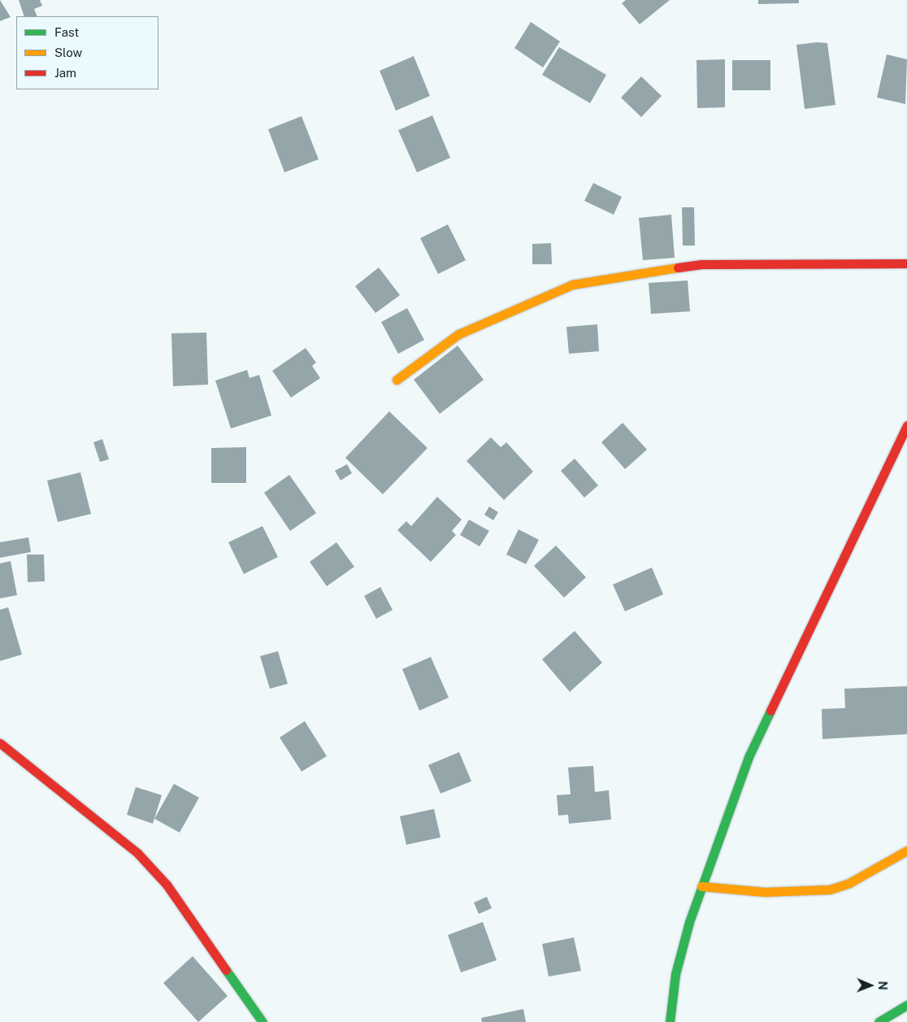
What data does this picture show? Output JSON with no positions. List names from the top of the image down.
{
  "legend": ["Fast", "Slow", "Jam"],
  "north": "right"
}
